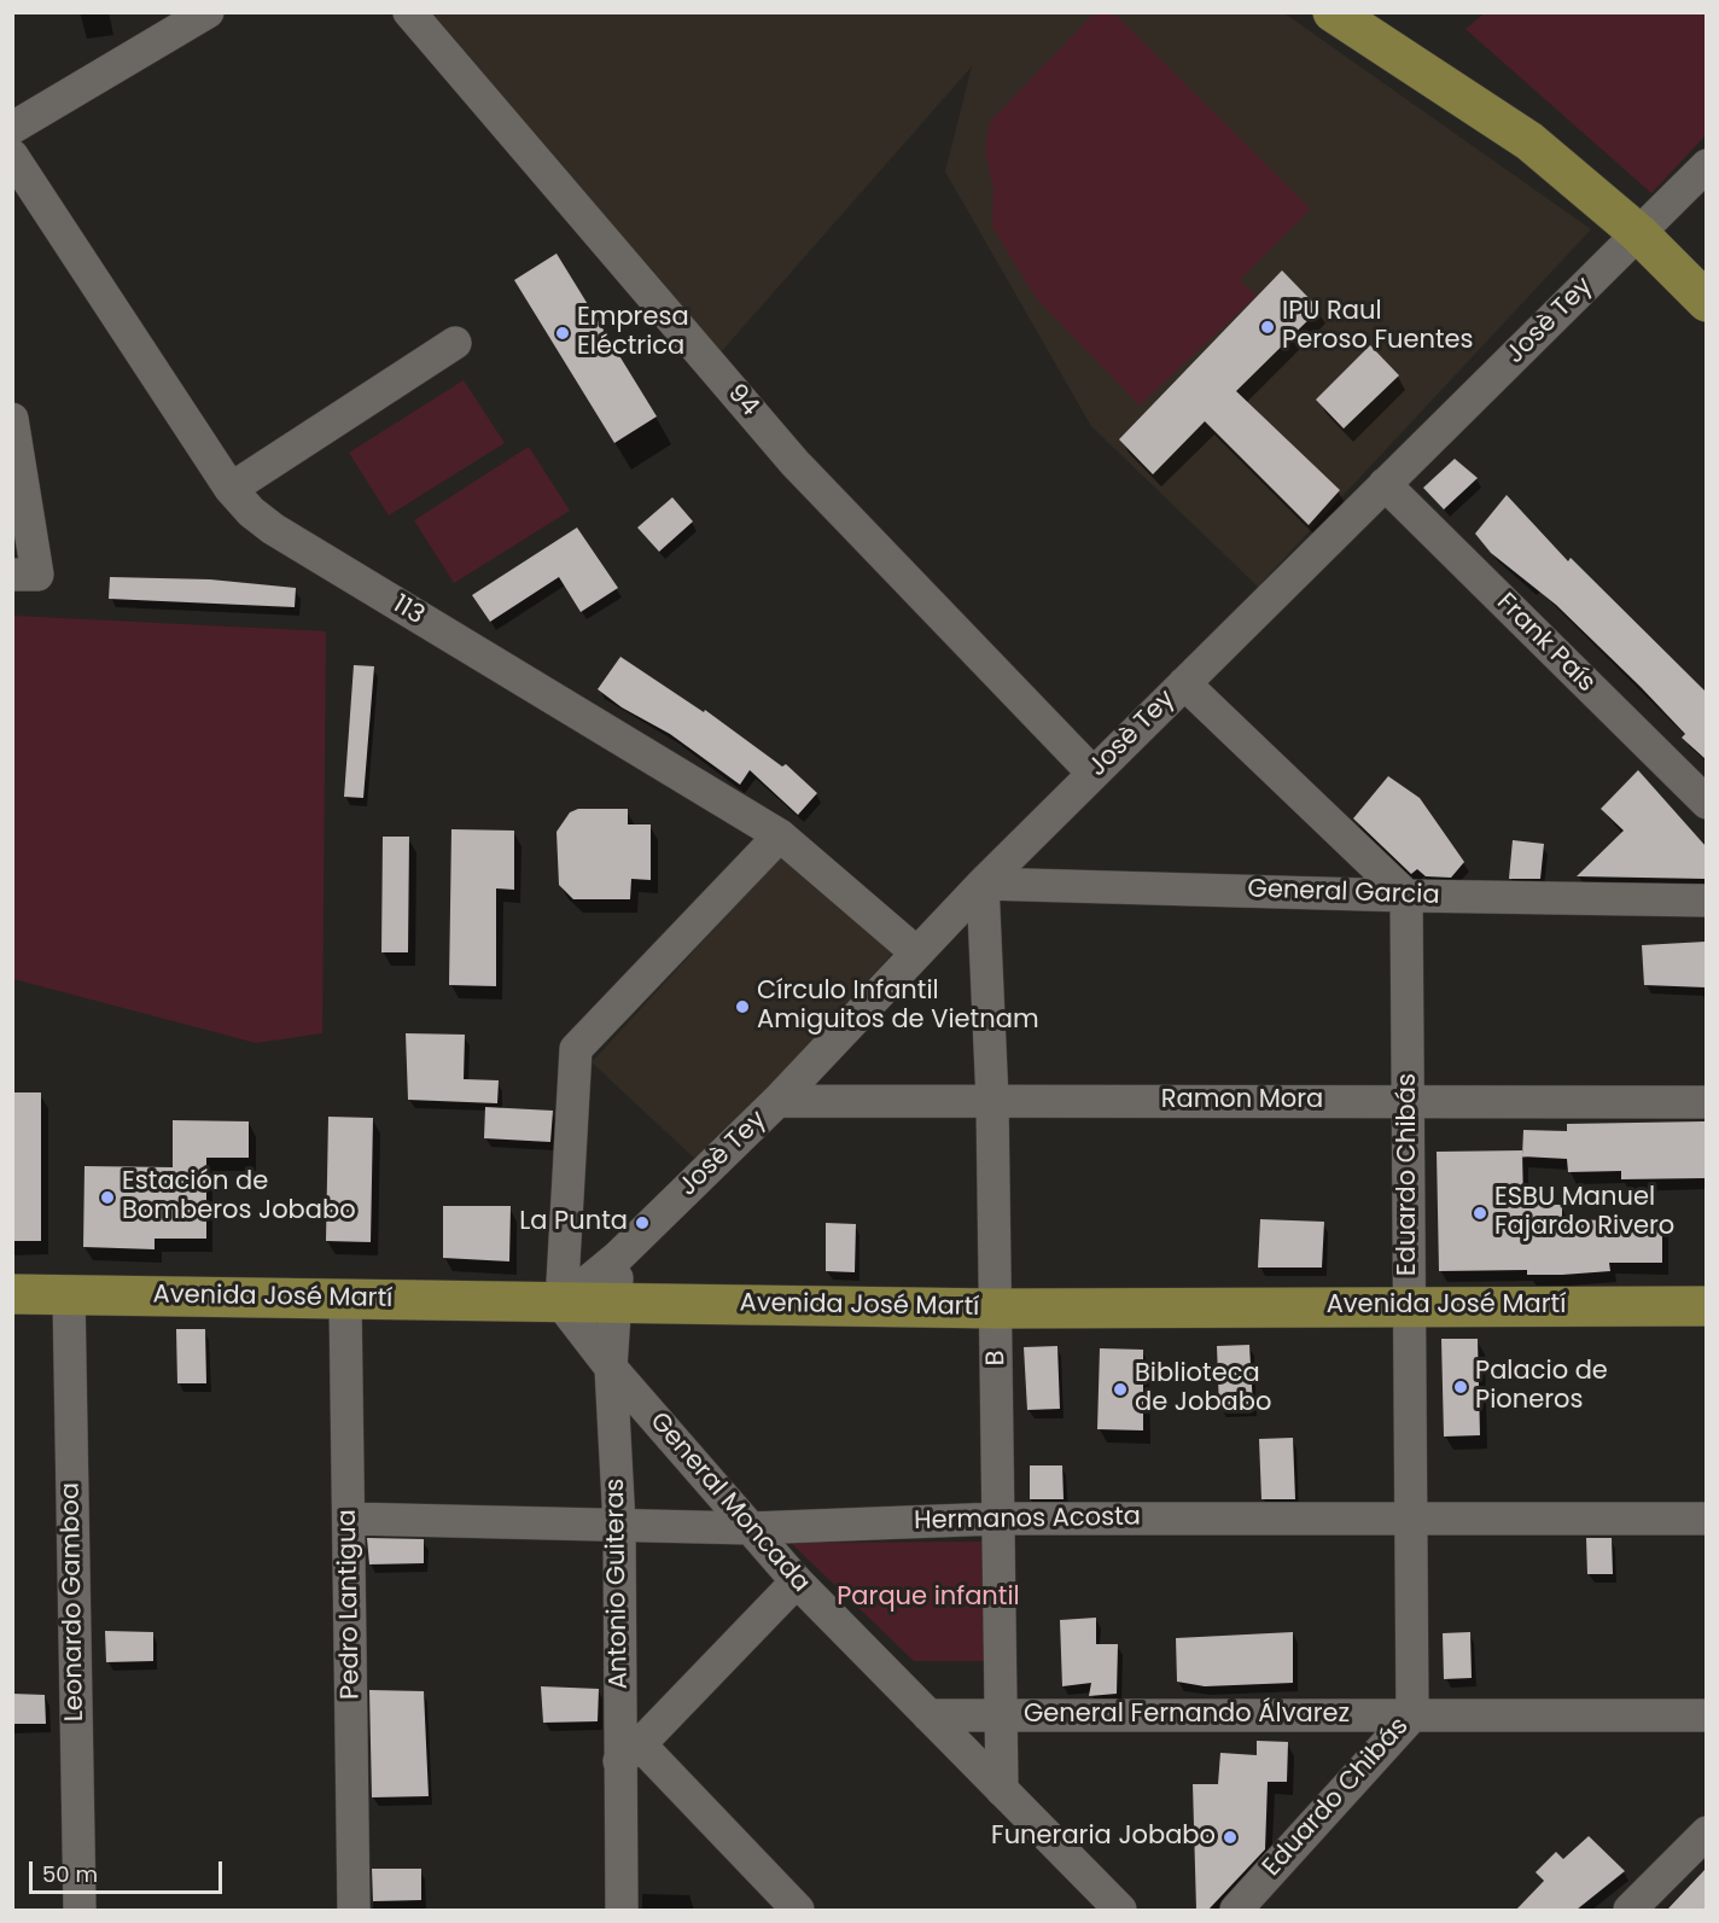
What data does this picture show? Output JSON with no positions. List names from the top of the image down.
{
  "streets": {
    "main road": ["Avenida José Martí"],
    "street": [
      "Josè Tey",
      "94",
      "113",
      "Frank País",
      "General Garcia",
      "Ramon Mora",
      "Eduardo Chibás",
      "B",
      "General Moncada",
      "Hermanos Acosta",
      "Antonio Guiteras",
      "Leonardo Gamboa",
      "Pedro Lantigua",
      "General Fernando Álvarez"
    ]
  },
  "crossings": [
    ["Josè Tey", "94"],
    ["Josè Tey", "113"],
    ["Josè Tey", "Frank País"],
    ["Josè Tey", "General Garcia"],
    ["Josè Tey", "Ramon Mora"],
    ["Josè Tey", "Avenida José Martí"],
    ["Josè Tey", "B"],
    ["Josè Tey", "General Moncada"],
    ["Josè Tey", "Antonio Guiteras"],
    ["General Garcia", "Eduardo Chibás"],
    ["General Garcia", "B"],
    ["Ramon Mora", "Eduardo Chibás"],
    ["Ramon Mora", "B"],
    ["Eduardo Chibás", "Avenida José Martí"],
    ["Eduardo Chibás", "Hermanos Acosta"],
    ["Eduardo Chibás", "General Fernando Álvarez"],
    ["Avenida José Martí", "B"],
    ["Avenida José Martí", "General Moncada"],
    ["Avenida José Martí", "Antonio Guiteras"],
    ["Avenida José Martí", "Leonardo Gamboa"],
    ["Avenida José Martí", "Pedro Lantigua"],
    ["B", "General Moncada"],
    ["B", "Hermanos Acosta"],
    ["B", "General Fernando Álvarez"],
    ["General Moncada", "Hermanos Acosta"],
    ["General Moncada", "Antonio Guiteras"],
    ["General Moncada", "General Fernando Álvarez"],
    ["Hermanos Acosta", "Antonio Guiteras"],
    ["Hermanos Acosta", "Pedro Lantigua"]
  ],
  "parks": ["Parque infantil"],
  "places": [
    "IPU Raul Peroso Fuentes",
    "Empresa Eléctrica",
    "Círculo Infantil Amiguitos de Vietnam",
    "Estación de Bomberos Jobabo",
    "ESBU Manuel Fajardo Rivero",
    "La Punta",
    "Palacio de Pioneros",
    "Biblioteca de Jobabo",
    "Funeraria Jobabo"
  ],
  "scale_bar": "50 m"
}
